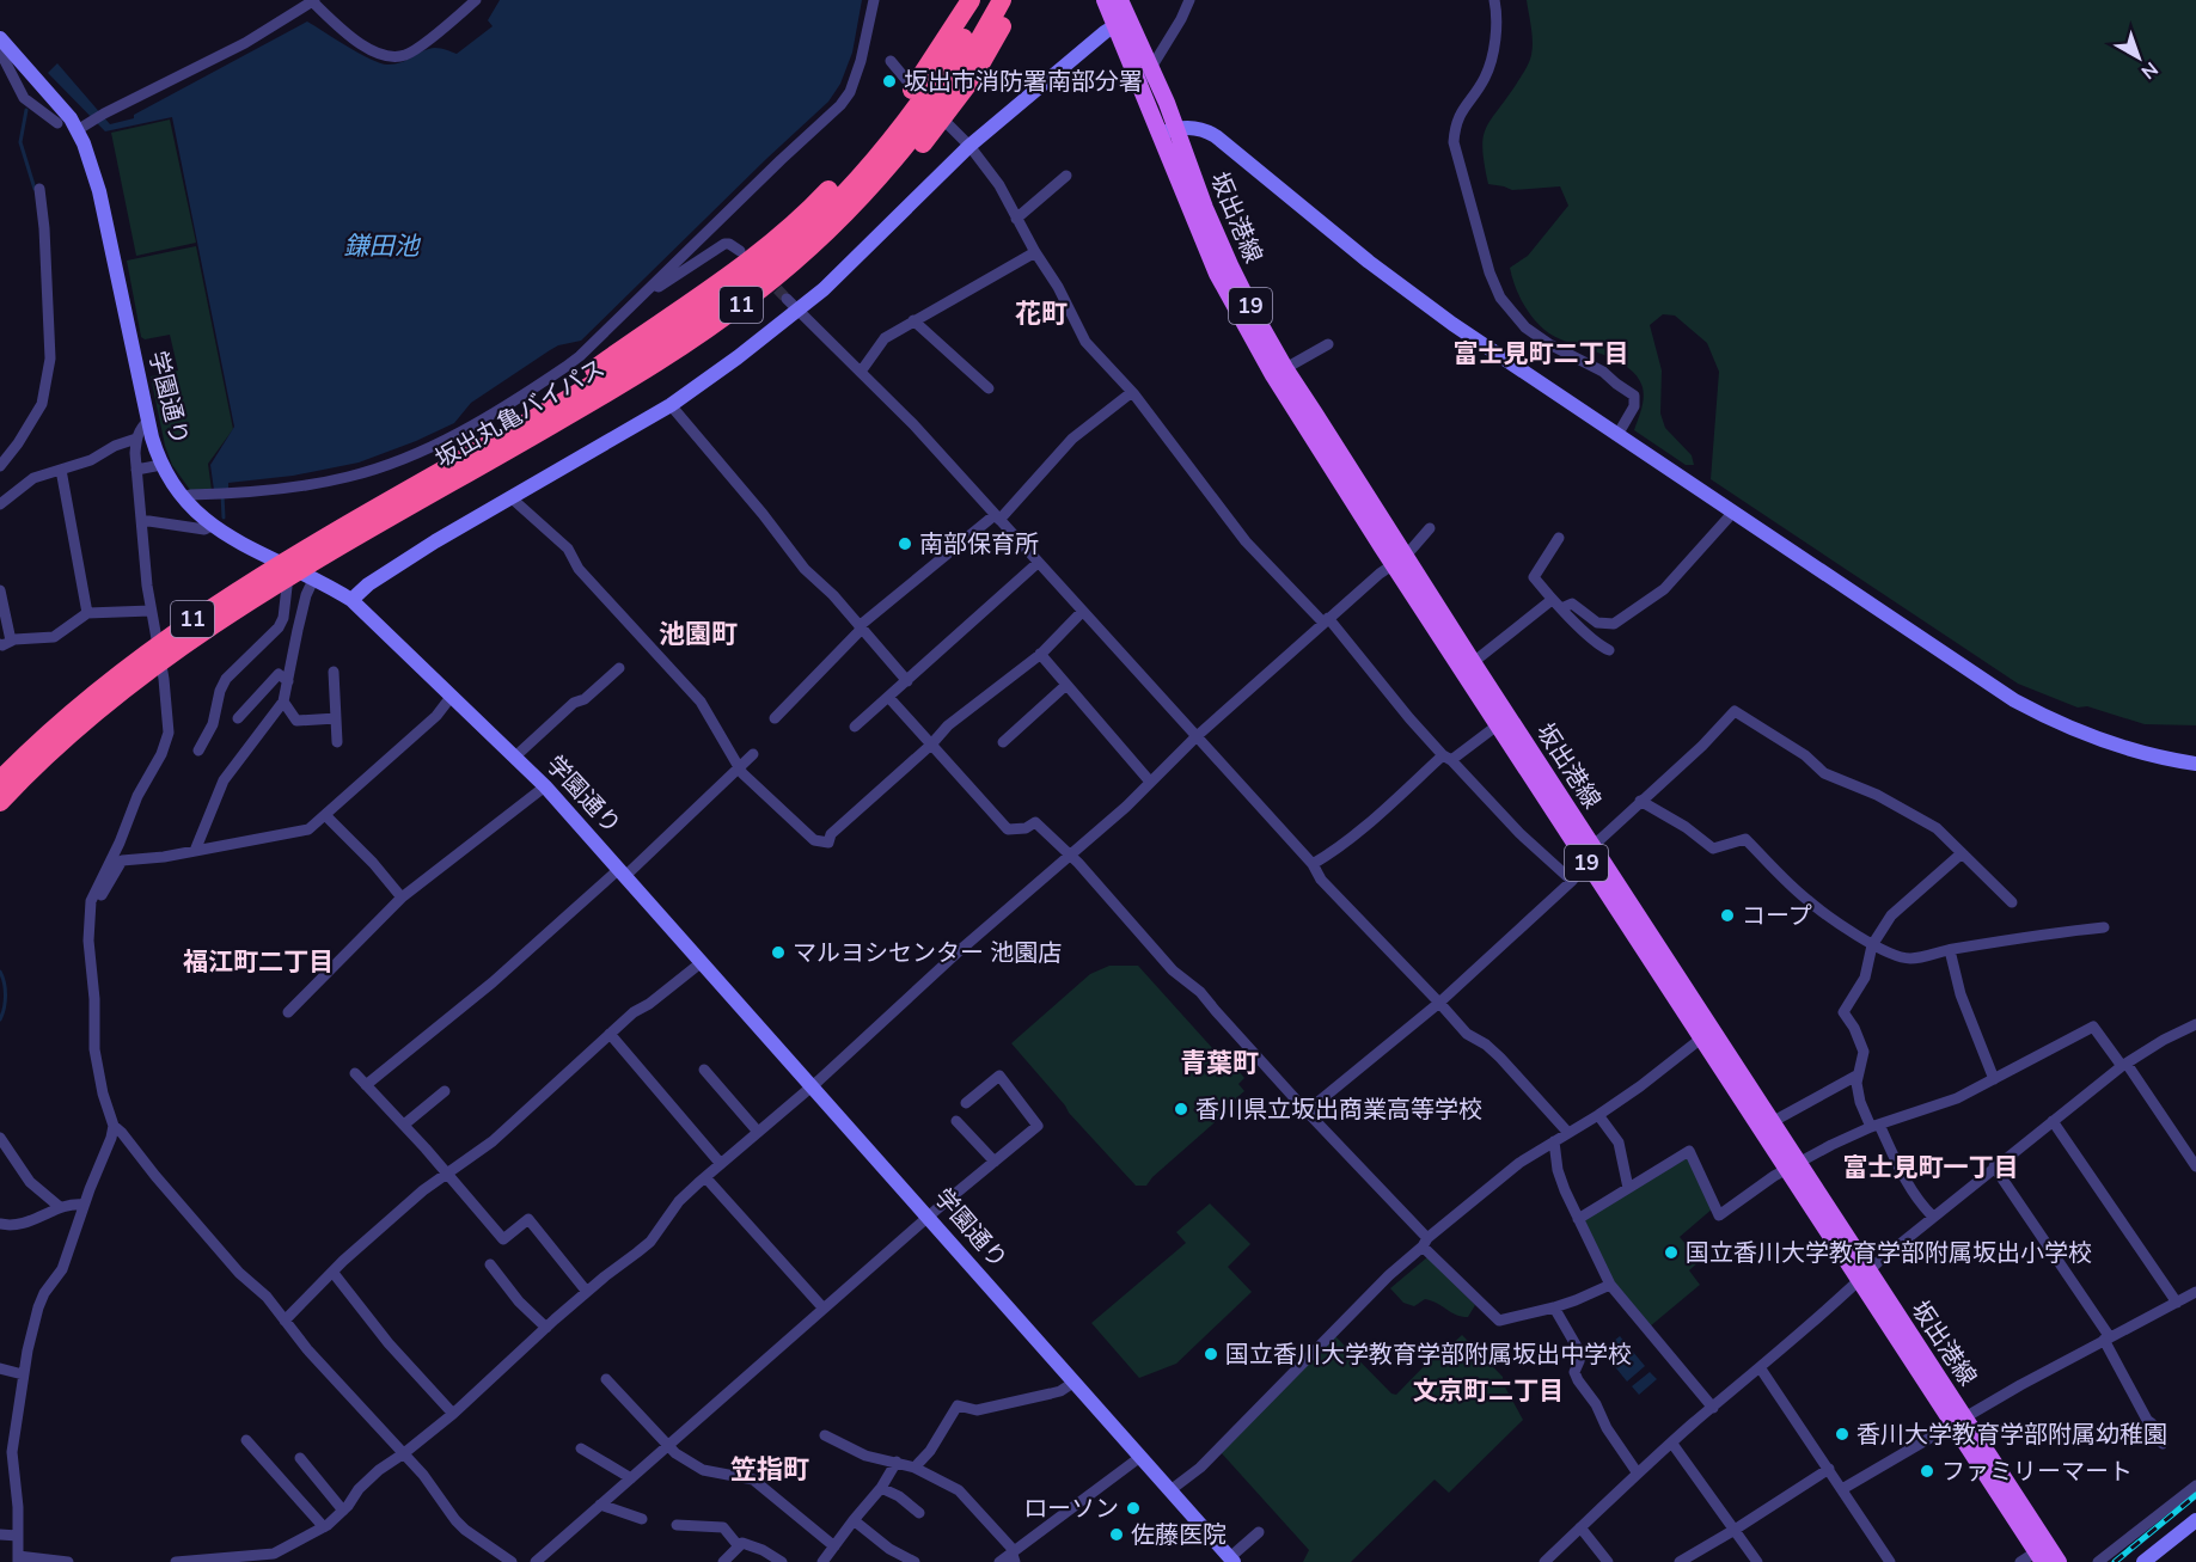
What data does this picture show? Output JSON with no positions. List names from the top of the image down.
{
  "streets": {
    "highway": ["11", "坂出丸亀バイパス"],
    "main road": ["坂出港線", "19"],
    "street": ["学園通り"]
  },
  "crossings": [
    ["11", "坂出丸亀バイパス"]
  ],
  "districts": [
    "花町",
    "富士見町二丁目",
    "池園町",
    "福江町二丁目",
    "青葉町",
    "富士見町一丁目",
    "文京町二丁目",
    "笠指町"
  ],
  "water": ["鎌田池"],
  "places": [
    "坂出市消防署南部分署",
    "南部保育所",
    "コープ",
    "マルヨシセンター 池園店",
    "香川県立坂出商業高等学校",
    "国立香川大学教育学部附属坂出小学校",
    "国立香川大学教育学部附属坂出中学校",
    "香川大学教育学部附属幼稚園",
    "ファミリーマート",
    "ローソン",
    "佐藤医院"
  ],
  "north": "bottom right"
}
